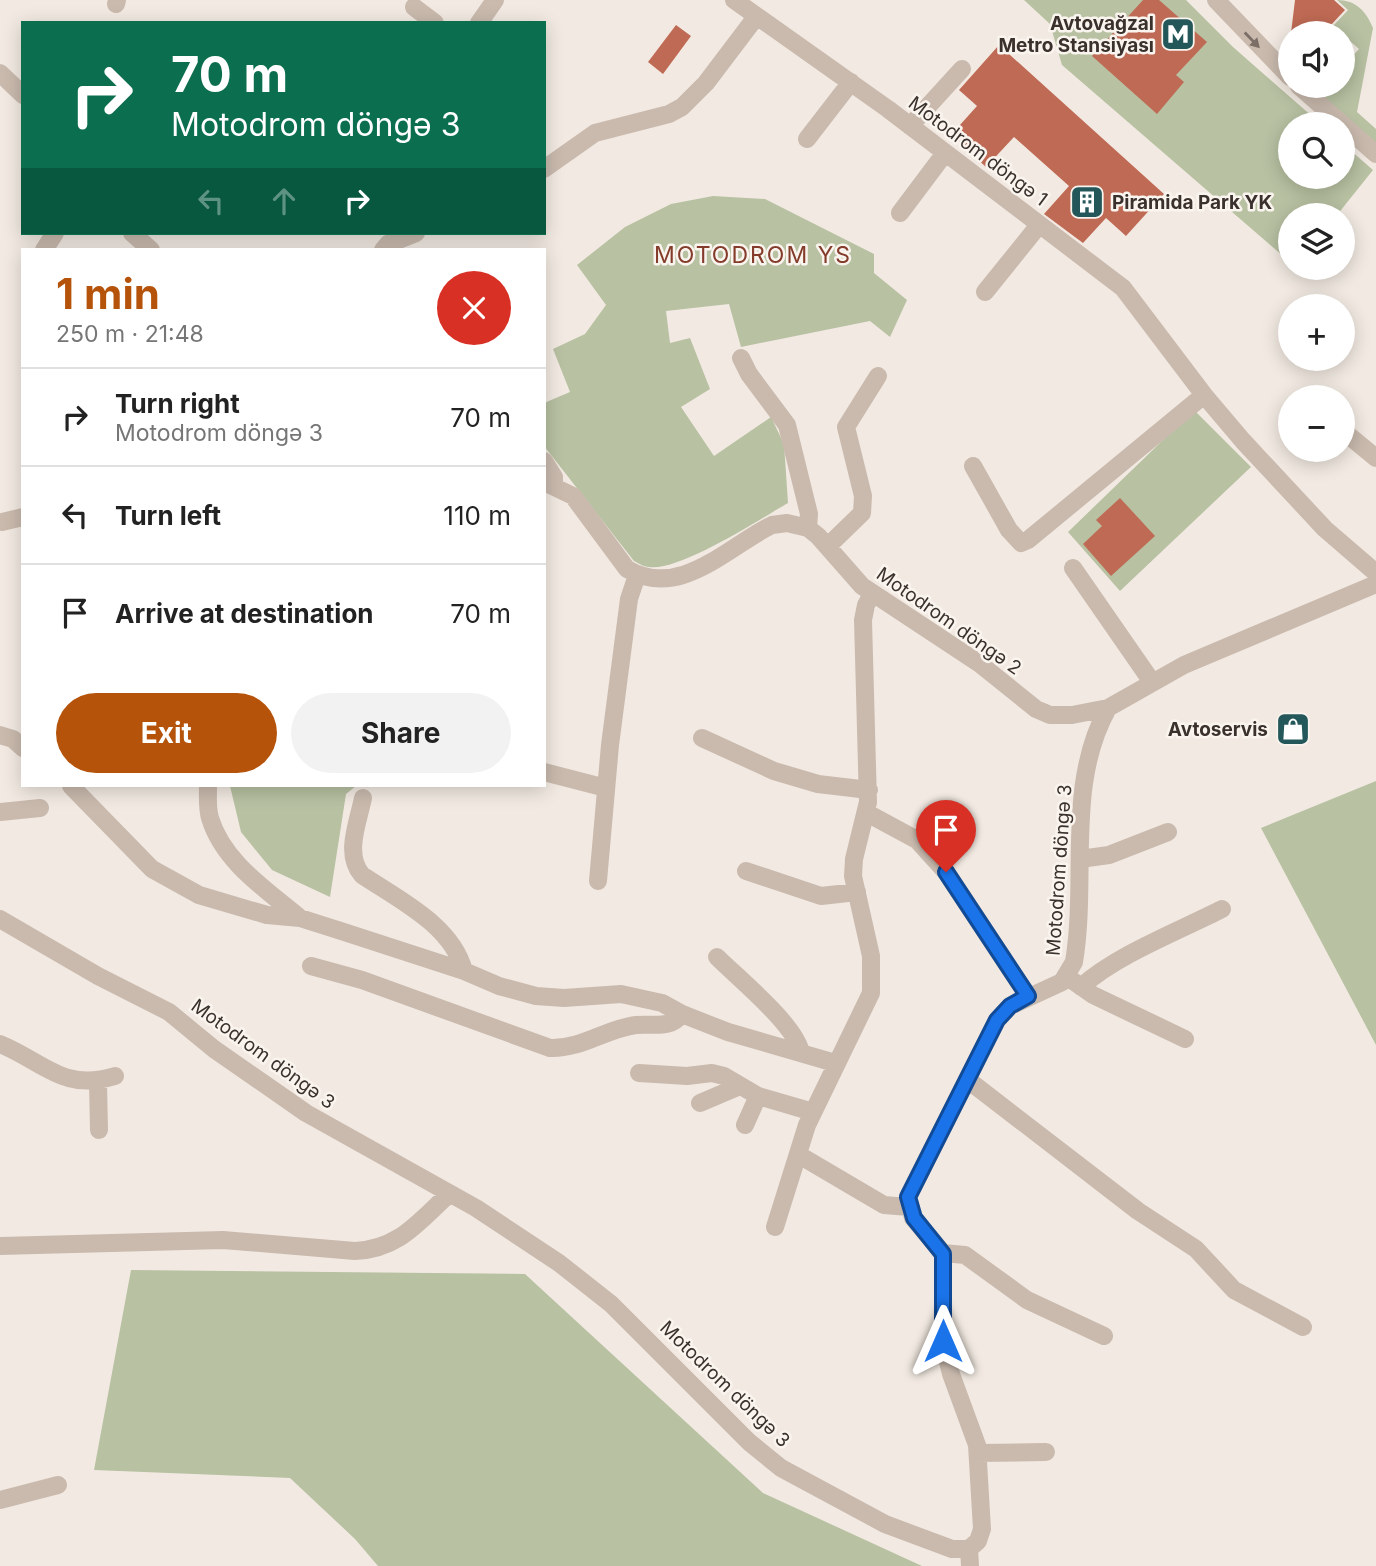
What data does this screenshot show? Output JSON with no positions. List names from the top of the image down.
{
  "streets": {
    "street": ["Motodrom döngə 1", "Motodrom döngə 2", "Motodrom döngə 3"]
  },
  "crossings": [
    ["Motodrom döngə 2", "Motodrom döngə 3"]
  ],
  "districts": ["MOTODROM YS"],
  "places": {
    "metro station": ["Avtovağzal Metro Stansiyası"],
    "building": ["Piramida Park YK"],
    "shop": ["Avtoservis"]
  },
  "page": {
    "map_buttons": ["+", "−"],
    "turn": ["70 m", "Motodrom döngə 3"],
    "heading": ["1 min", "250 m · 21:48"],
    "list": [
      {
        "name": "Turn right",
        "note": "Motodrom döngə 3",
        "value": "70 m"
      },
      {
        "name": "Turn left",
        "value": "110 m"
      },
      {
        "name": "Arrive at destination",
        "value": "70 m"
      }
    ],
    "buttons": ["Exit", "Share"]
  }
}
